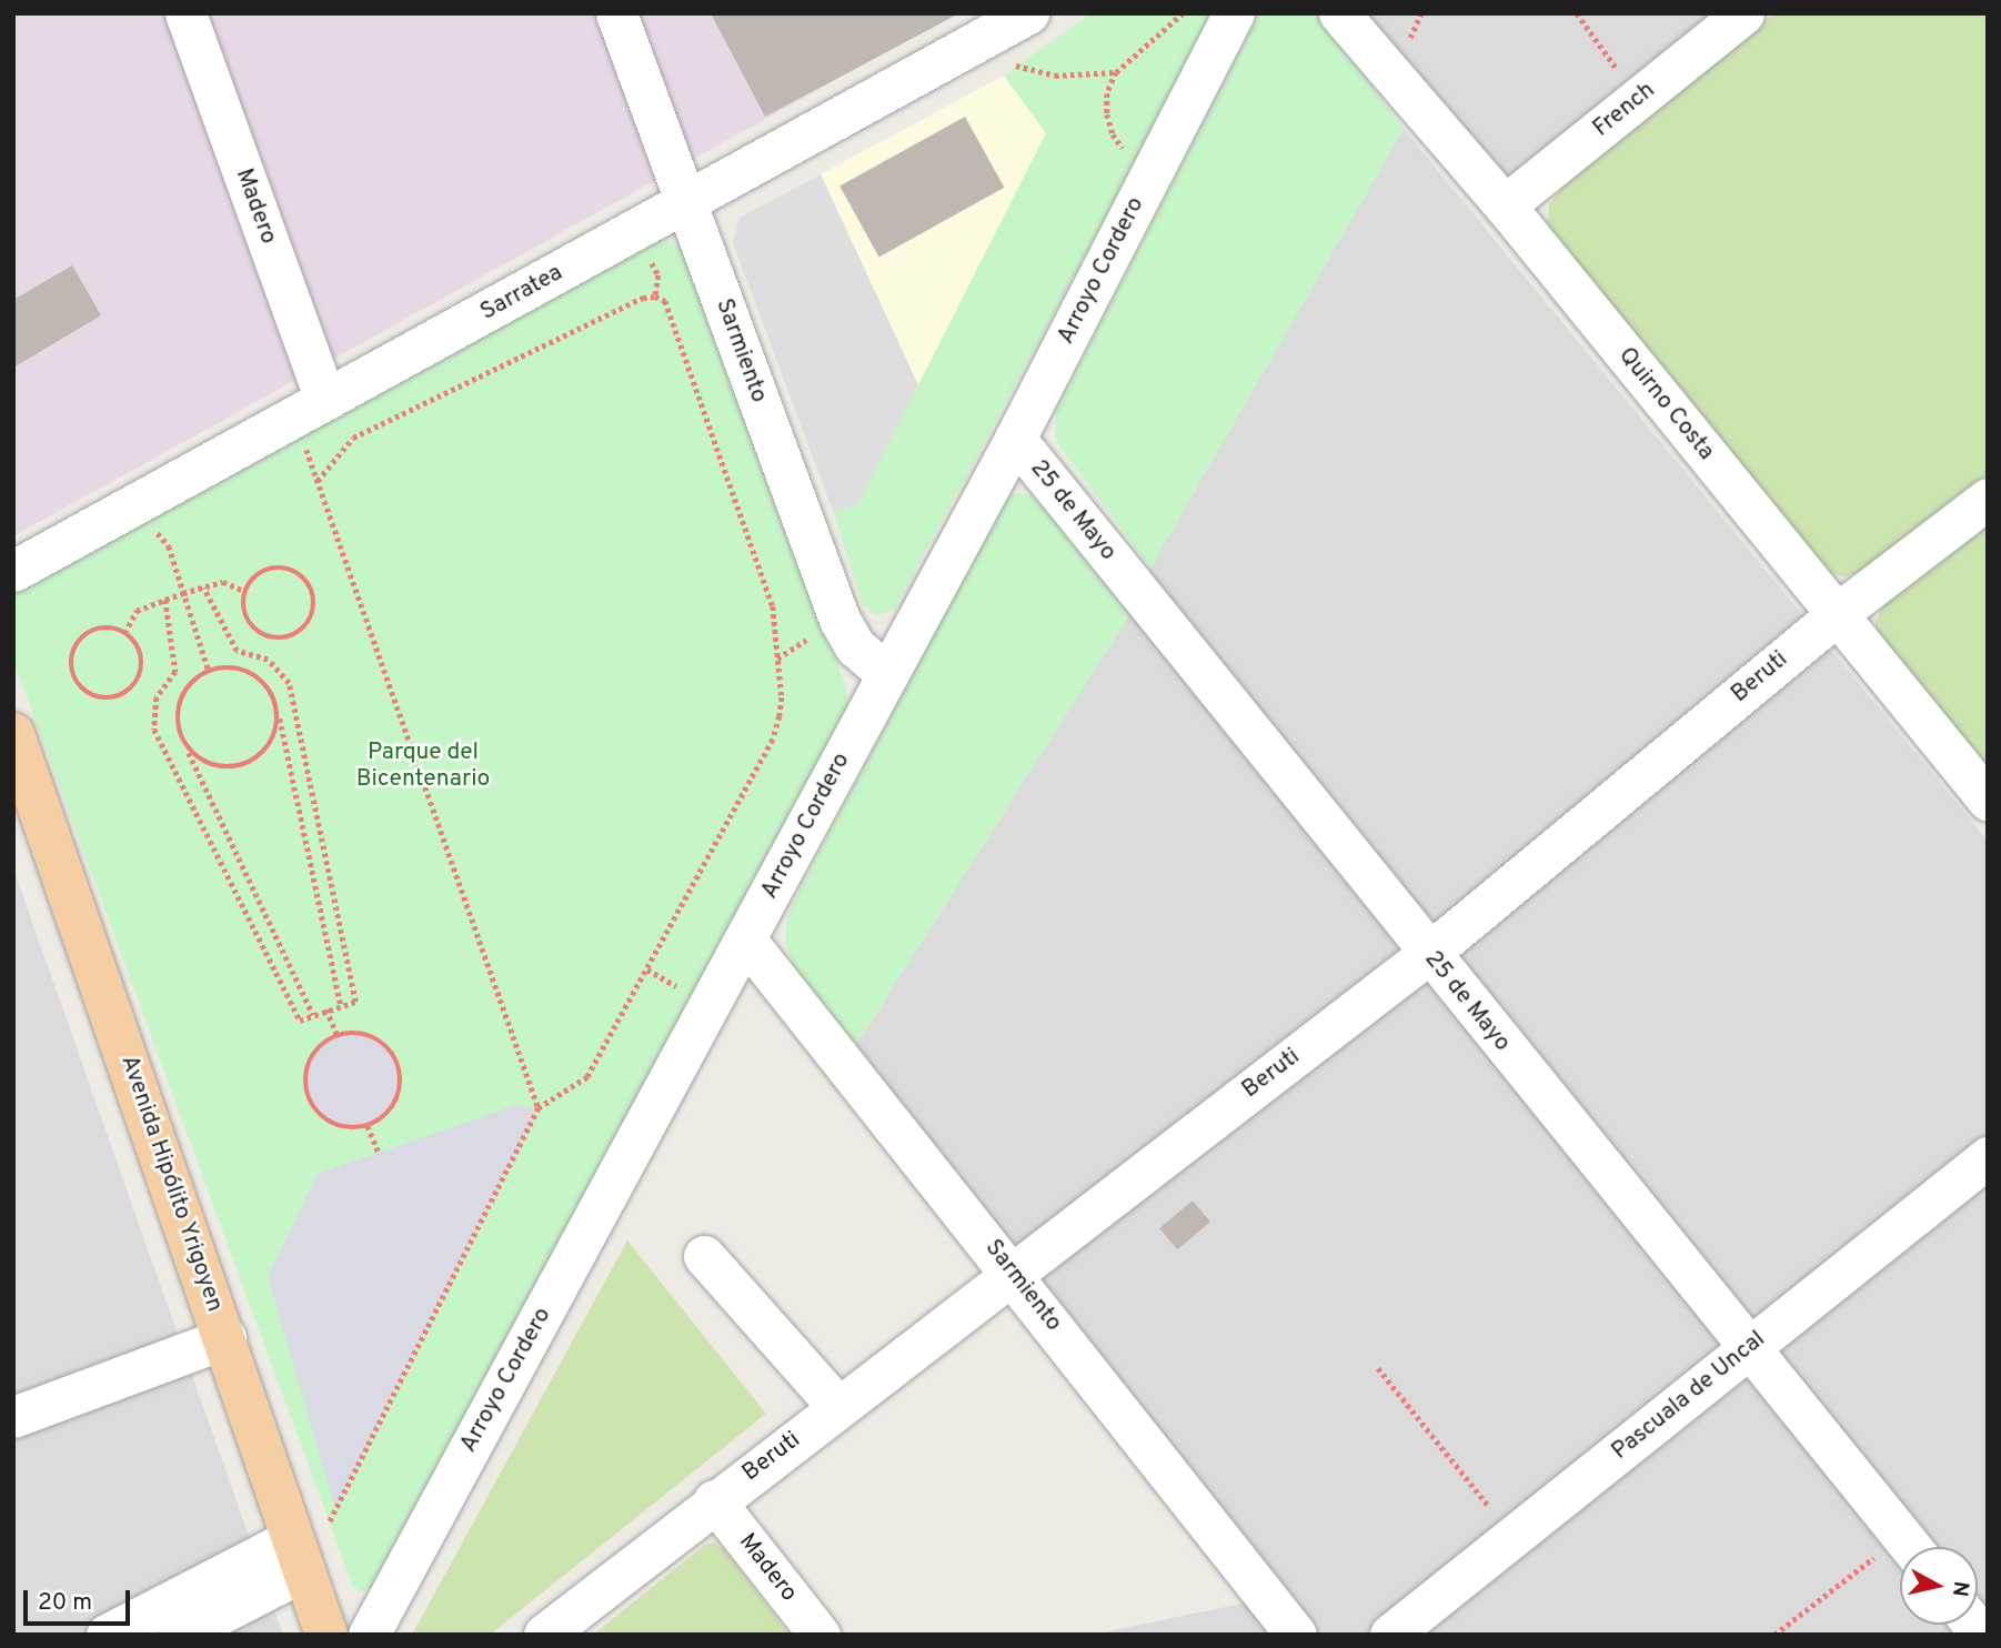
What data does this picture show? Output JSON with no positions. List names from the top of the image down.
{
  "streets": {
    "main road": ["Avenida Hipólito Yrigoyen"],
    "street": [
      "French",
      "Madero",
      "Arroyo Cordero",
      "Sarratea",
      "Sarmiento",
      "Quirno Costa",
      "25 de Mayo",
      "Beruti",
      "Pascuala de Uncal"
    ]
  },
  "crossings": [
    ["French", "Quirno Costa"],
    ["Madero", "Sarratea"],
    ["Madero", "Beruti"],
    ["Arroyo Cordero", "Sarmiento"],
    ["Arroyo Cordero", "25 de Mayo"],
    ["Sarratea", "Sarmiento"],
    ["Sarmiento", "Beruti"],
    ["Quirno Costa", "Beruti"],
    ["25 de Mayo", "Beruti"],
    ["25 de Mayo", "Pascuala de Uncal"]
  ],
  "parks": ["Parque del Bicentenario"],
  "scale_bar": "20 m",
  "north": "right"
}
